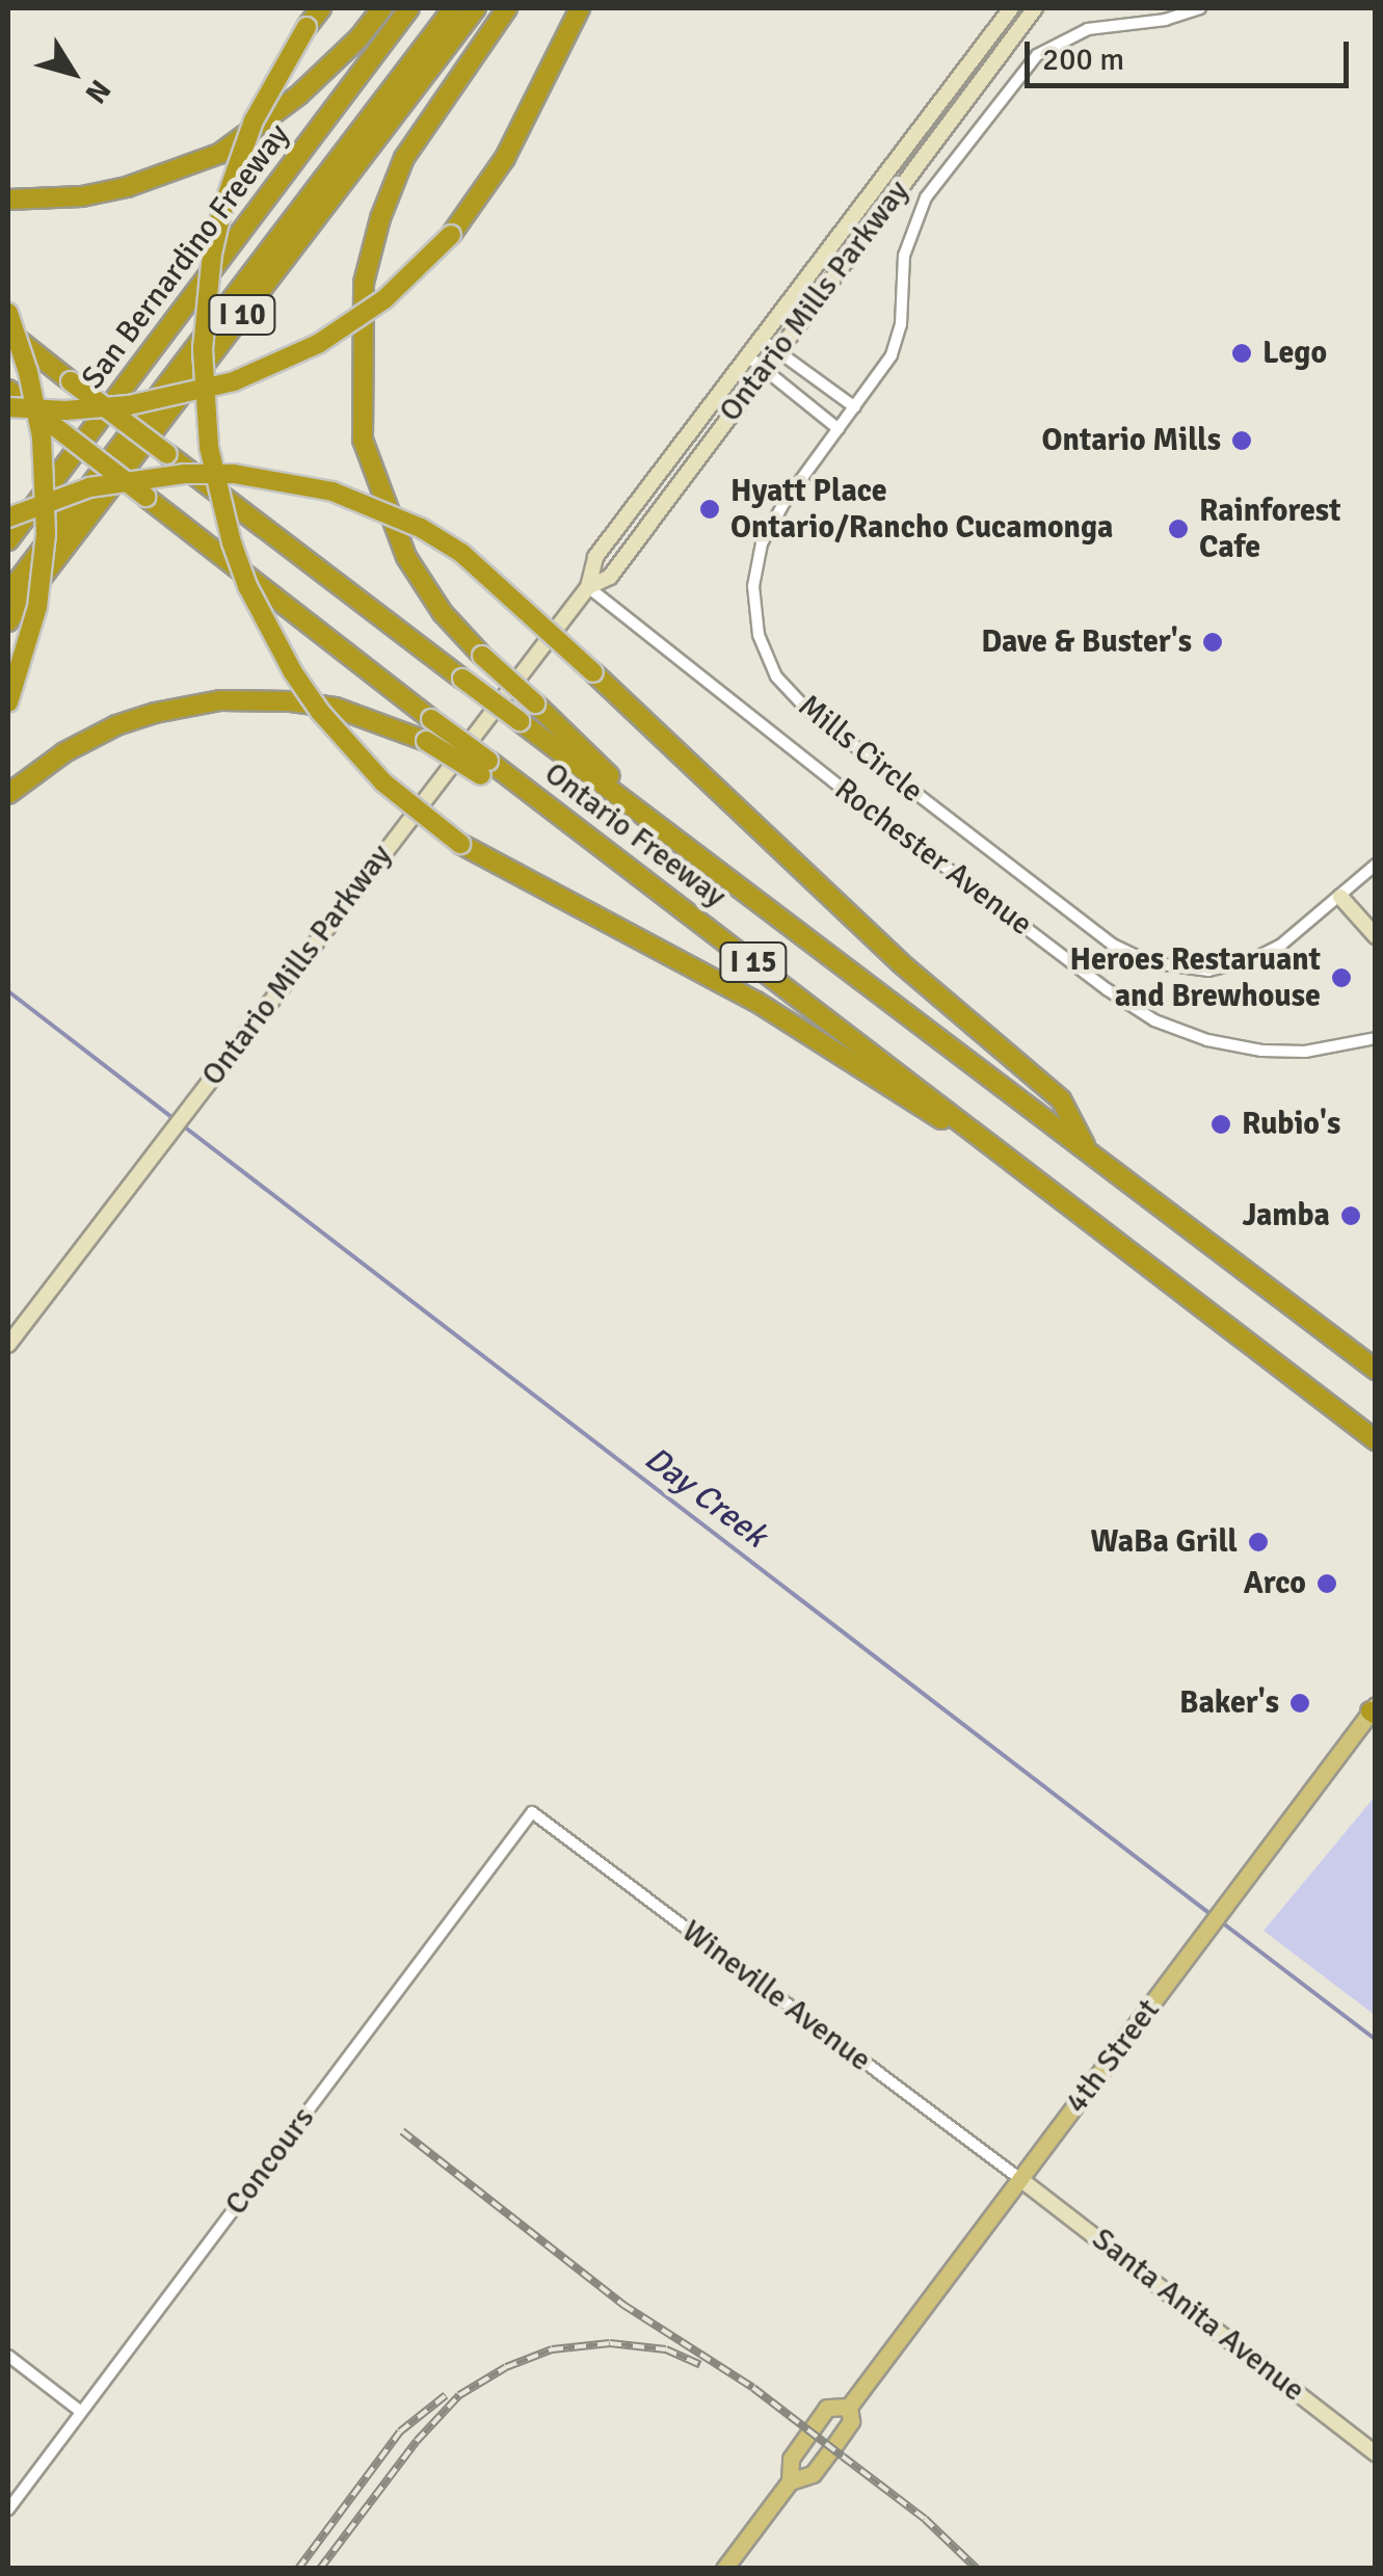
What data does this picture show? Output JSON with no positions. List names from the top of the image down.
{
  "streets": {
    "highway": [
      "San Bernardino Freeway",
      "I 10",
      "Ontario Freeway",
      "I 15"
    ],
    "main road": ["Ontario Mills Parkway", "4th Street", "Santa Anita Avenue"],
    "street": [
      "Mills Circle",
      "Rochester Avenue",
      "Wineville Avenue",
      "Concours"
    ]
  },
  "crossings": [
    ["Ontario Mills Parkway", "Rochester Avenue"],
    ["Wineville Avenue", "4th Street"],
    ["Wineville Avenue", "Concours"],
    ["Wineville Avenue", "Santa Anita Avenue"],
    ["4th Street", "Santa Anita Avenue"]
  ],
  "water": ["Day Creek"],
  "places": [
    "Lego",
    "Ontario Mills",
    "Hyatt Place Ontario/Rancho Cucamonga",
    "Rainforest Cafe",
    "Dave & Buster's",
    "Heroes Restaruant and Brewhouse",
    "Rubio's",
    "Jamba",
    "WaBa Grill",
    "Arco",
    "Baker's"
  ],
  "scale_bar": "200 m",
  "north": "bottom right"
}
